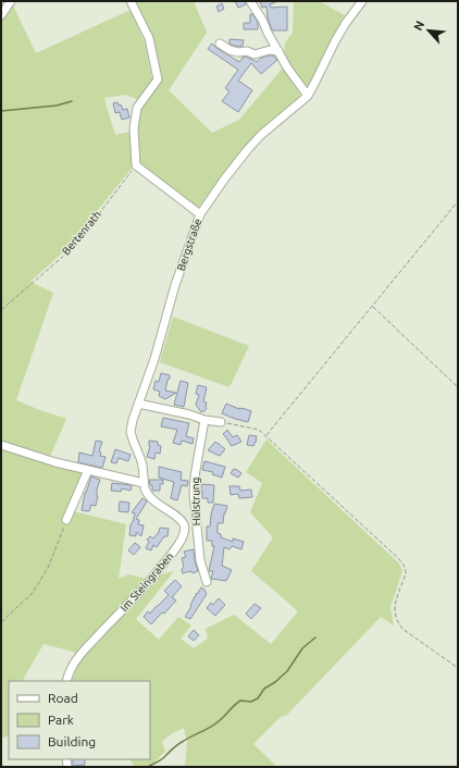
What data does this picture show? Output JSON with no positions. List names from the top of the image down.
{
  "streets": {
    "street": ["Bergstraße", "Hülstrung", "Im Steingraben"],
    "path": ["Bertenrath"]
  },
  "crossings": [
    ["Bergstraße", "Im Steingraben"]
  ],
  "legend": ["Road", "Park", "Building"],
  "north": "top left"
}
